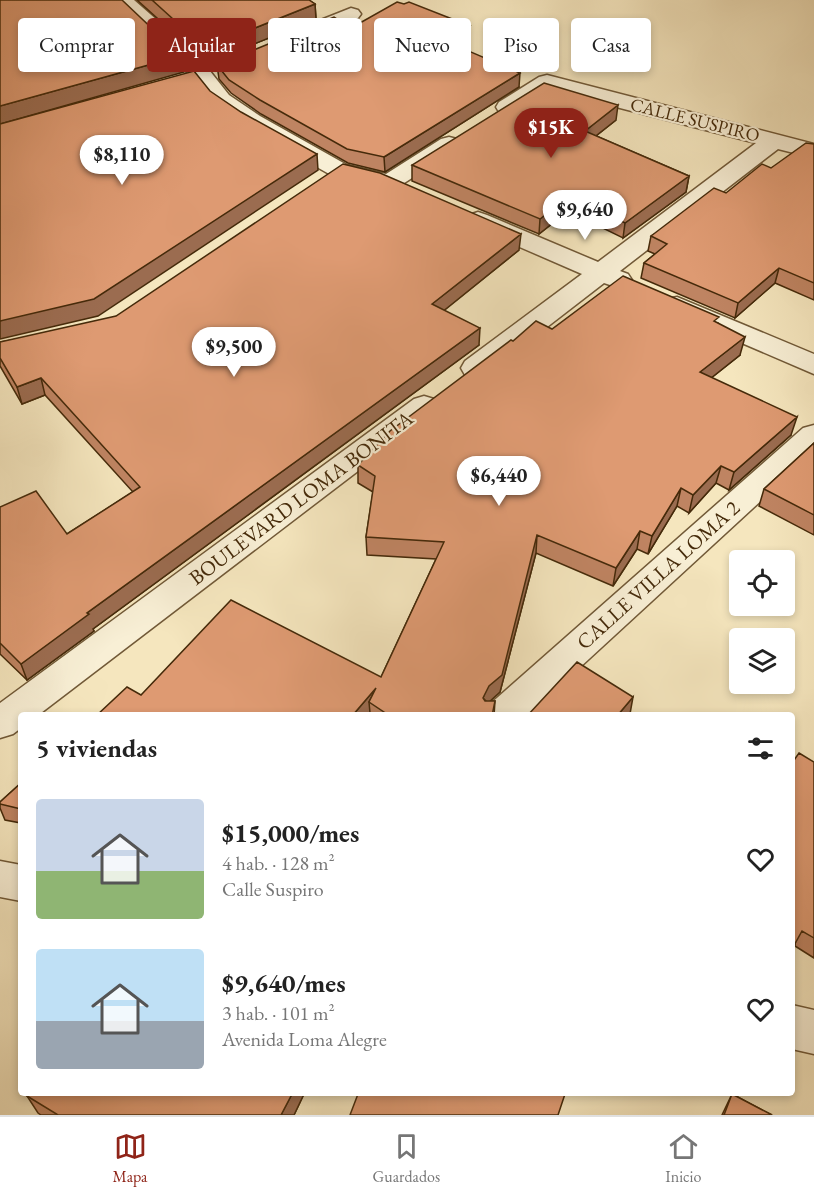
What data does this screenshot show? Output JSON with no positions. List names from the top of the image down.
{
  "streets": {
    "street": ["CALLE SUSPIRO", "BOULEVARD LOMA BONITA", "CALLE VILLA LOMA 2"]
  },
  "crossings": [
    ["CALLE SUSPIRO", "BOULEVARD LOMA BONITA"]
  ],
  "page": {
    "chip": [
      "Comprar",
      "Alquilar",
      "Filtros",
      "Nuevo",
      "Piso",
      "Casa"
    ],
    "price": [
      "$15K",
      "$8,110",
      "$9,640",
      "$9,500",
      "$6,440"
    ],
    "heading": "5 viviendas",
    "list": [
      {
        "name": "$15,000/mes",
        "note": "4 hab. · 128 m² · Calle Suspiro"
      },
      {
        "name": "$9,640/mes",
        "note": "3 hab. · 101 m² · Avenida Loma Alegre"
      }
    ],
    "tabs": ["Mapa", "Guardados", "Inicio"]
  }
}
